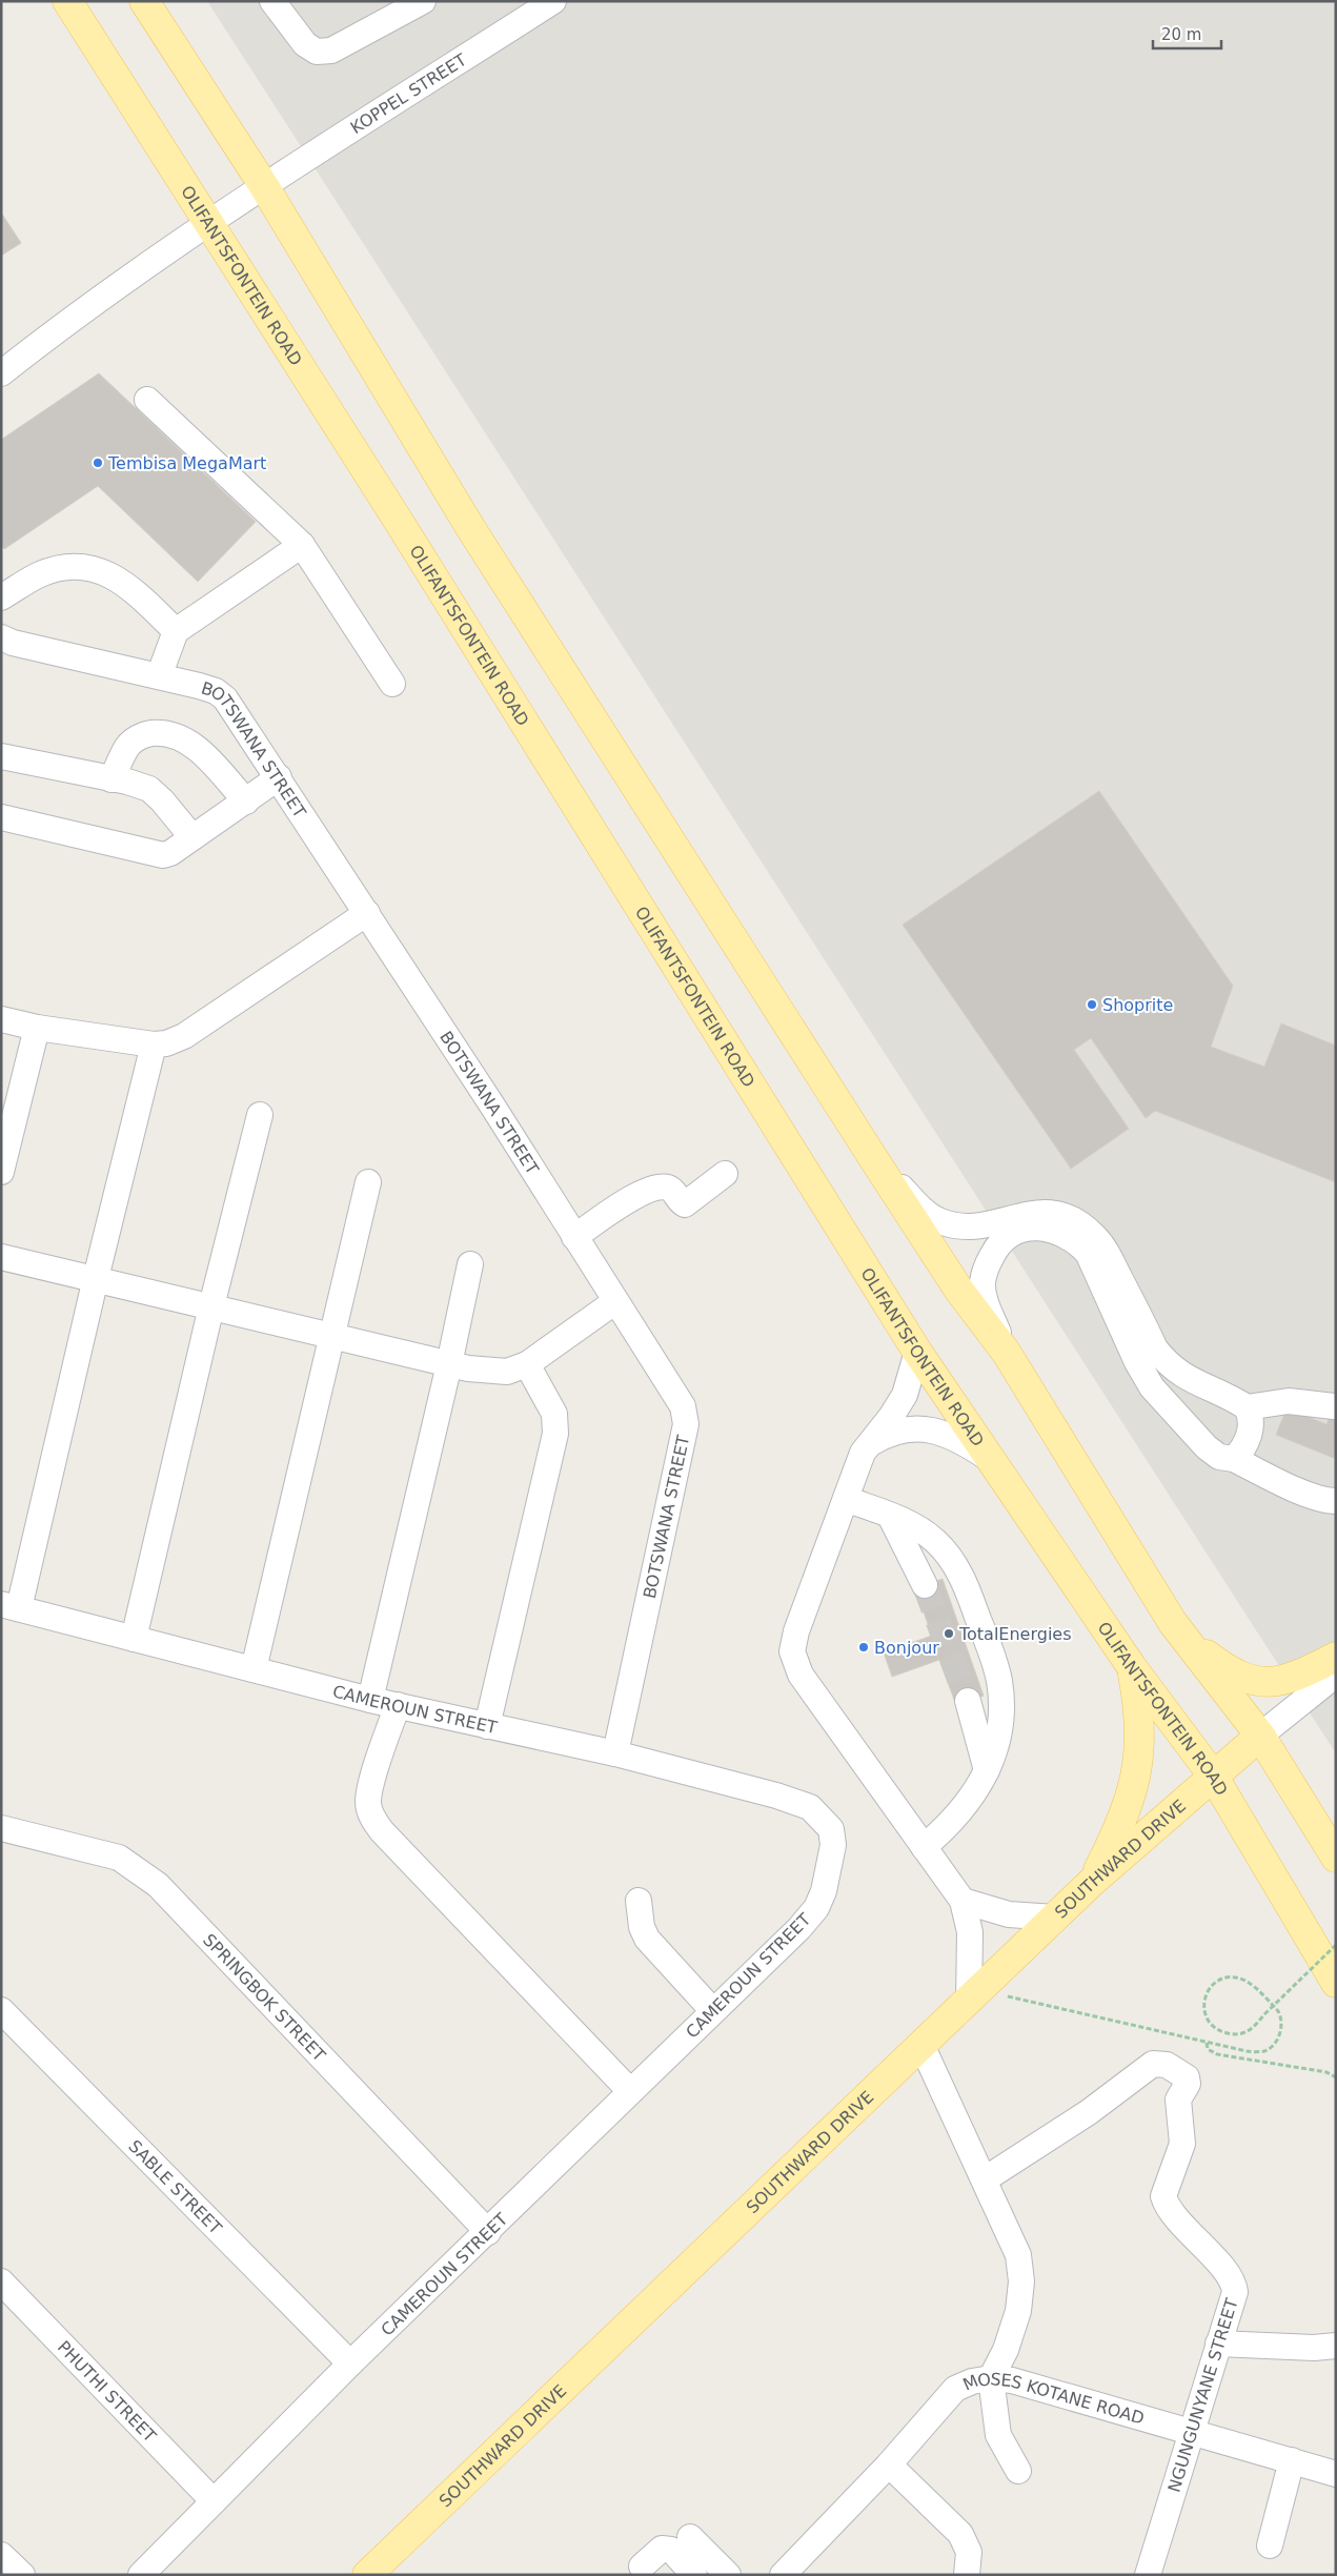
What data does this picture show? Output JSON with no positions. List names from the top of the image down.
{
  "streets": {
    "main road": ["OLIFANTSFONTEIN ROAD", "SOUTHWARD DRIVE"],
    "street": [
      "KOPPEL STREET",
      "BOTSWANA STREET",
      "CAMEROUN STREET",
      "SPRINGBOK STREET",
      "SABLE STREET",
      "PHUTHI STREET",
      "NGUNGUNYANE STREET",
      "MOSES KOTANE ROAD"
    ]
  },
  "crossings": [
    ["KOPPEL STREET", "OLIFANTSFONTEIN ROAD"],
    ["OLIFANTSFONTEIN ROAD", "SOUTHWARD DRIVE"],
    ["BOTSWANA STREET", "CAMEROUN STREET"],
    ["CAMEROUN STREET", "SPRINGBOK STREET"],
    ["CAMEROUN STREET", "SABLE STREET"],
    ["CAMEROUN STREET", "PHUTHI STREET"],
    ["NGUNGUNYANE STREET", "MOSES KOTANE ROAD"]
  ],
  "places": [
    "Tembisa MegaMart",
    "Shoprite",
    "TotalEnergies",
    "Bonjour"
  ],
  "scale_bar": "20 m"
}
